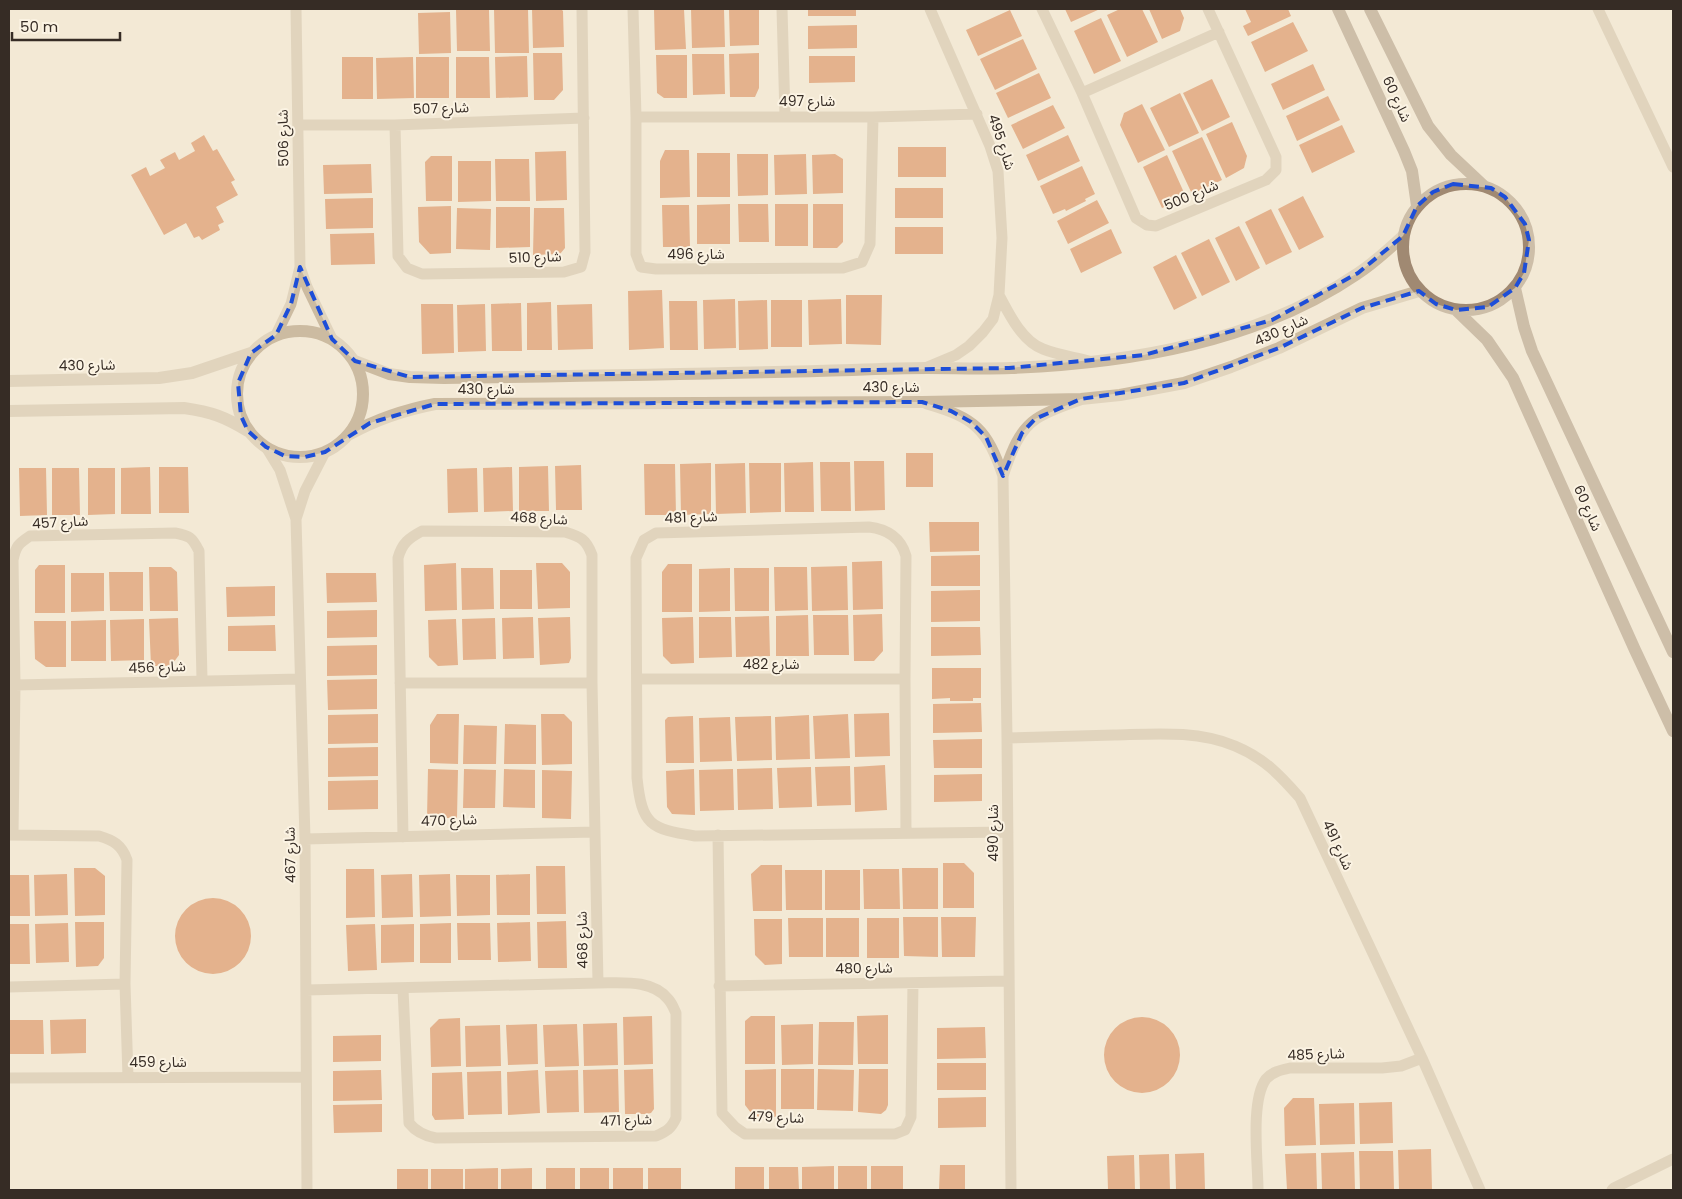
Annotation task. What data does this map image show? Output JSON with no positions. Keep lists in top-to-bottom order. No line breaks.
{"streets":{"main road":["شارع 60"],"street":["شارع 497","شارع 507","شارع 506","شارع 495","شارع 500","شارع 496","شارع 510","شارع 430","شارع 481","شارع 468","شارع 457","شارع 482","شارع 456","شارع 470","شارع 490","شارع 491","شارع 467","شارع 480","شارع 485","شارع 459","شارع 479","شارع 471"]},"crossings":[["شارع 60","شارع 430"],["شارع 497","شارع 495"],["شارع 497","شارع 496"],["شارع 507","شارع 506"],["شارع 507","شارع 510"],["شارع 506","شارع 430"],["شارع 506","شارع 467"],["شارع 495","شارع 430"],["شارع 430","شارع 490"],["شارع 430","شارع 467"],["شارع 481","شارع 482"],["شارع 481","شارع 490"],["شارع 481","شارع 479"],["شارع 468","شارع 470"],["شارع 468","شارع 471"],["شارع 457","شارع 456"],["شارع 456","شارع 467"],["شارع 470","شارع 467"],["شارع 490","شارع 491"],["شارع 490","شارع 480"],["شارع 491","شارع 485"],["شارع 467","شارع 459"],["شارع 467","شارع 471"],["شارع 480","شارع 479"]],"scale_bar":"50 m"}
